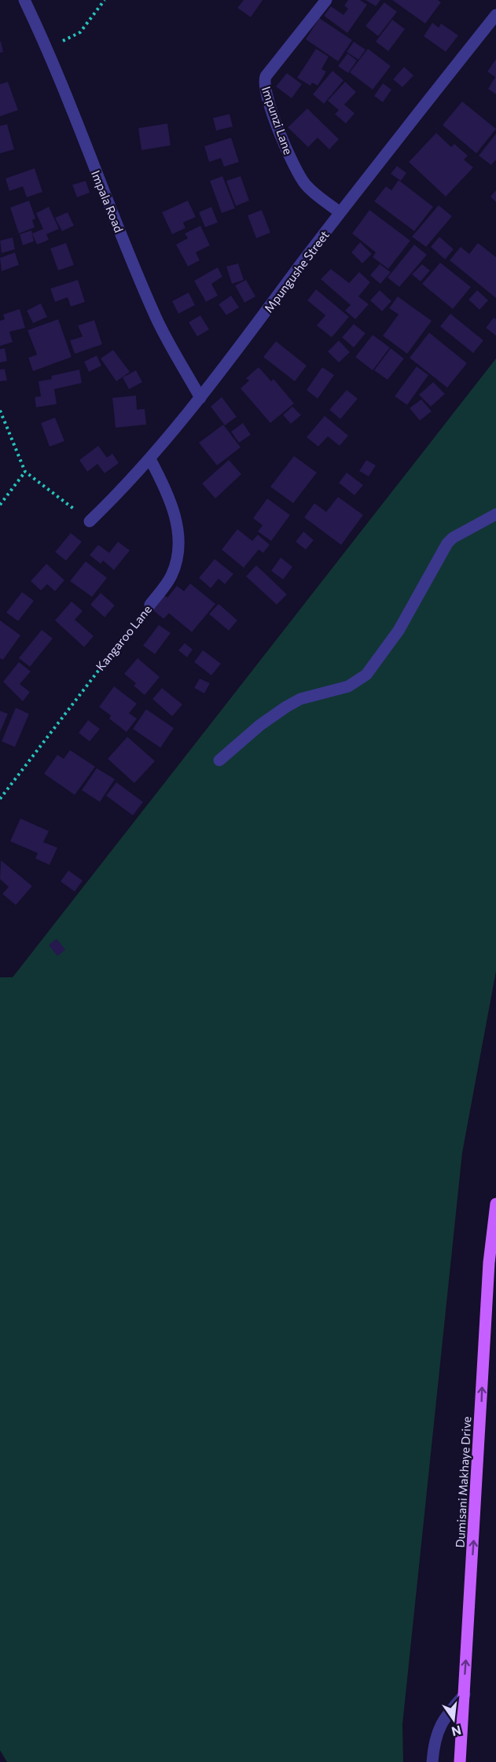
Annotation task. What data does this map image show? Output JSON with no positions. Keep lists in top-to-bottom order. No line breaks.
{"streets":{"main road":["Dumisani Makhaye Drive"],"street":["Impunzi Lane","Impala Road","Mpungushe Street","Kangaroo Lane"]},"crossings":[["Impunzi Lane","Mpungushe Street"],["Impala Road","Mpungushe Street"],["Mpungushe Street","Kangaroo Lane"]],"one_way":["Dumisani Makhaye Drive"],"north":"bottom"}
